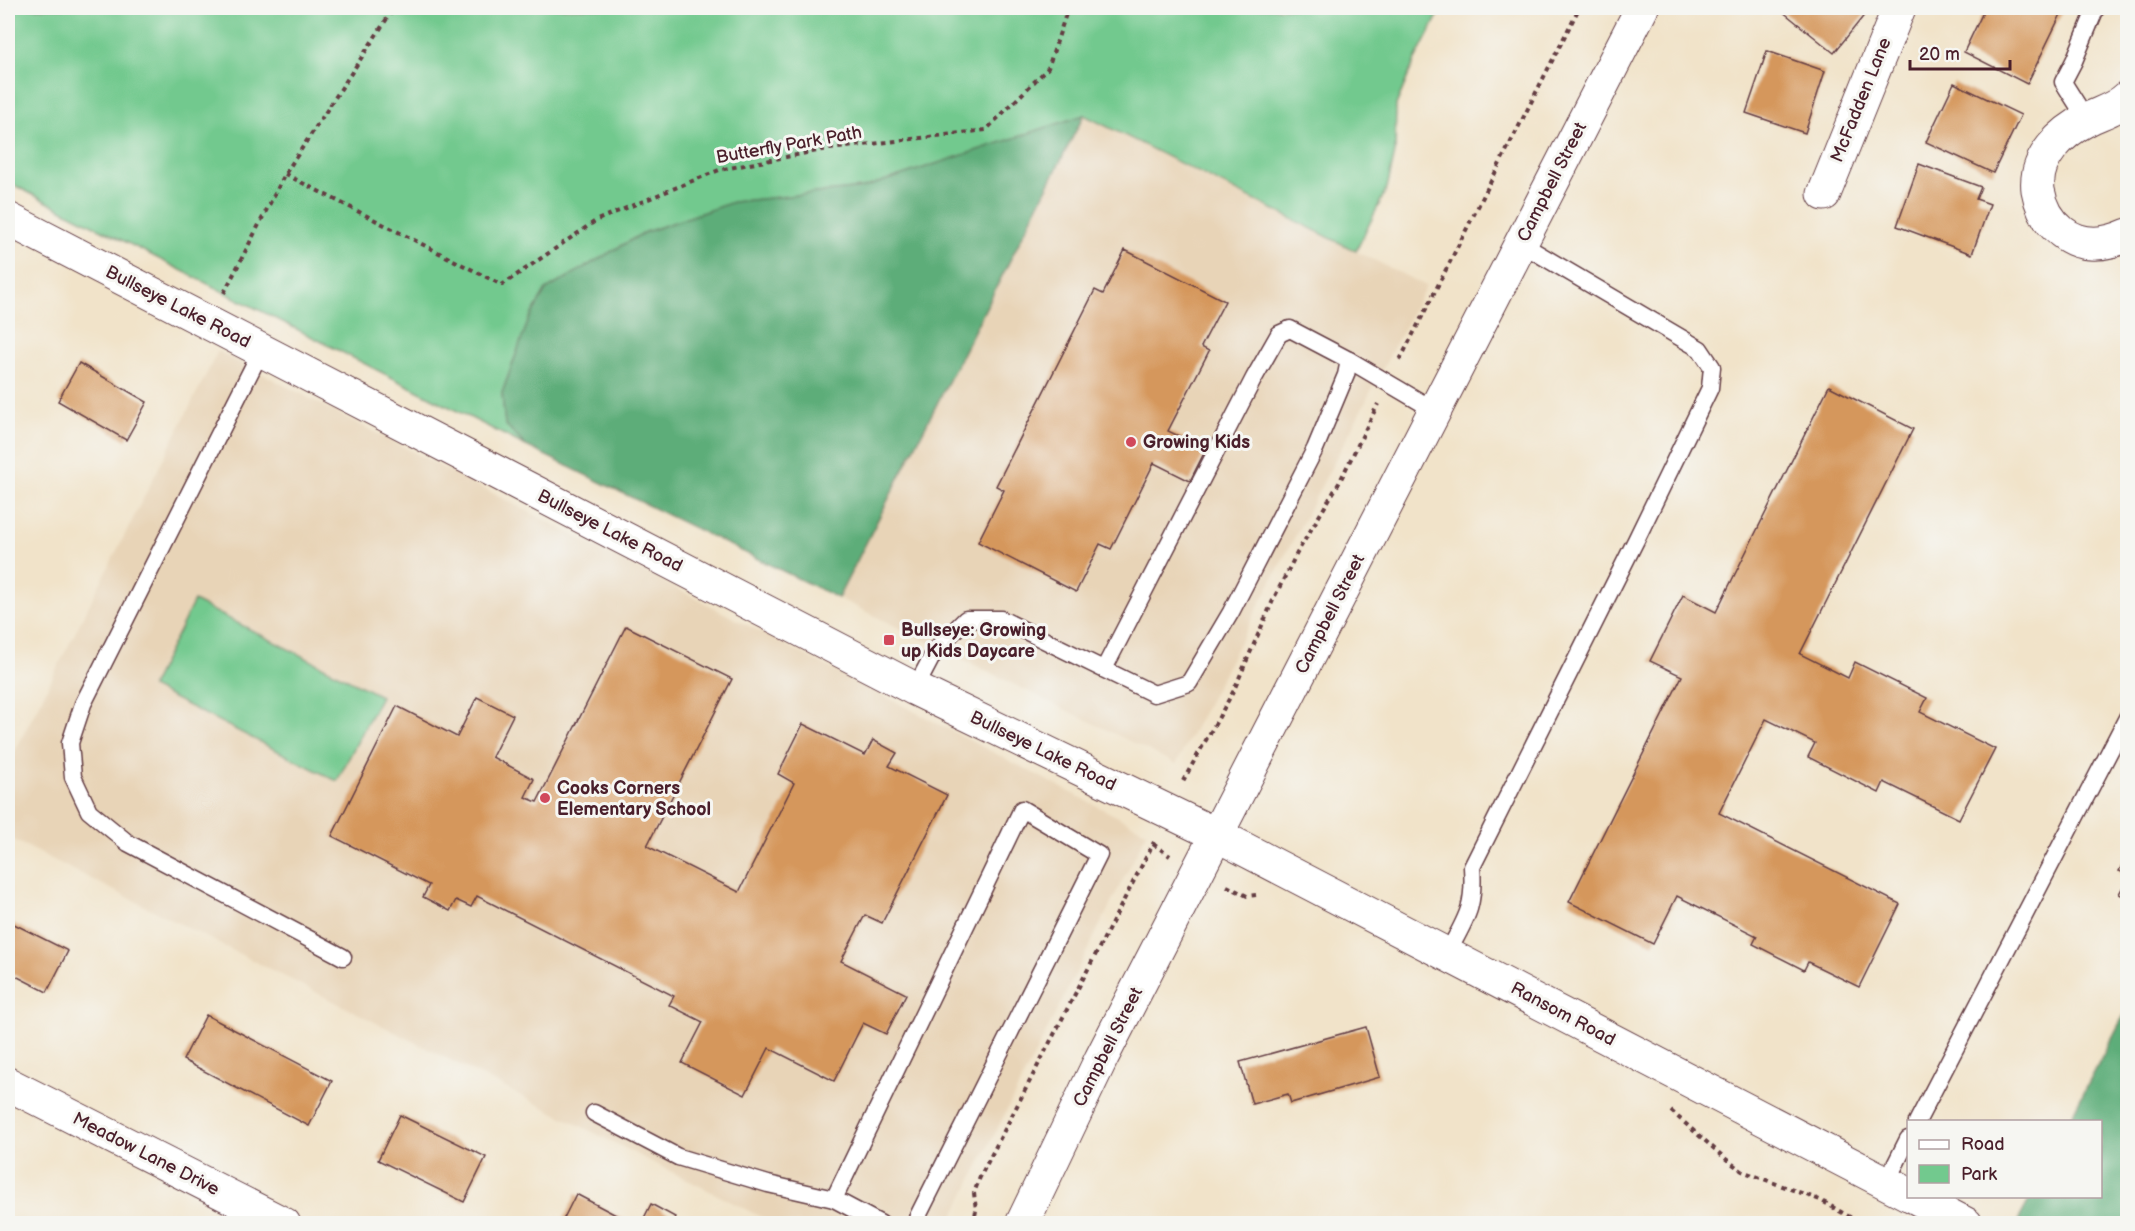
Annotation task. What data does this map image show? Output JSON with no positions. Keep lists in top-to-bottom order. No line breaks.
{"streets":{"main road":["McFadden Lane","Campbell Street","Bullseye Lake Road","Ransom Road","Meadow Lane Drive"],"path":["Butterfly Park Path"]},"crossings":[["Campbell Street","Bullseye Lake Road"],["Campbell Street","Ransom Road"],["Bullseye Lake Road","Ransom Road"]],"places":{"other":["Growing Kids","Cooks Corners Elementary School"],"transit":["Bullseye: Growing up Kids Daycare"]},"legend":["Road","Park"],"scale_bar":"20 m"}
